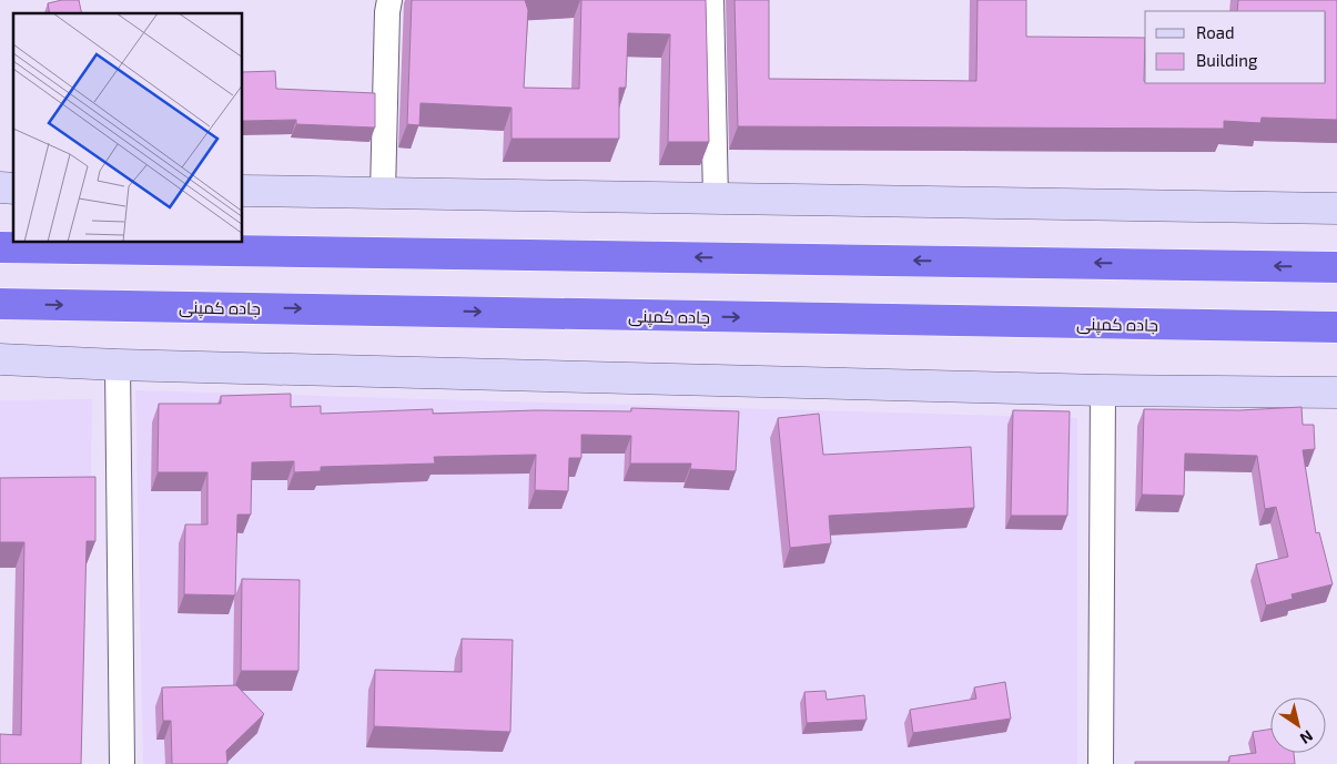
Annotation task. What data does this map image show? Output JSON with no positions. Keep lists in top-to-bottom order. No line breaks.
{"streets":{"highway":["جاده کمپنی"]},"legend":["Road","Building"],"north":"bottom right"}
